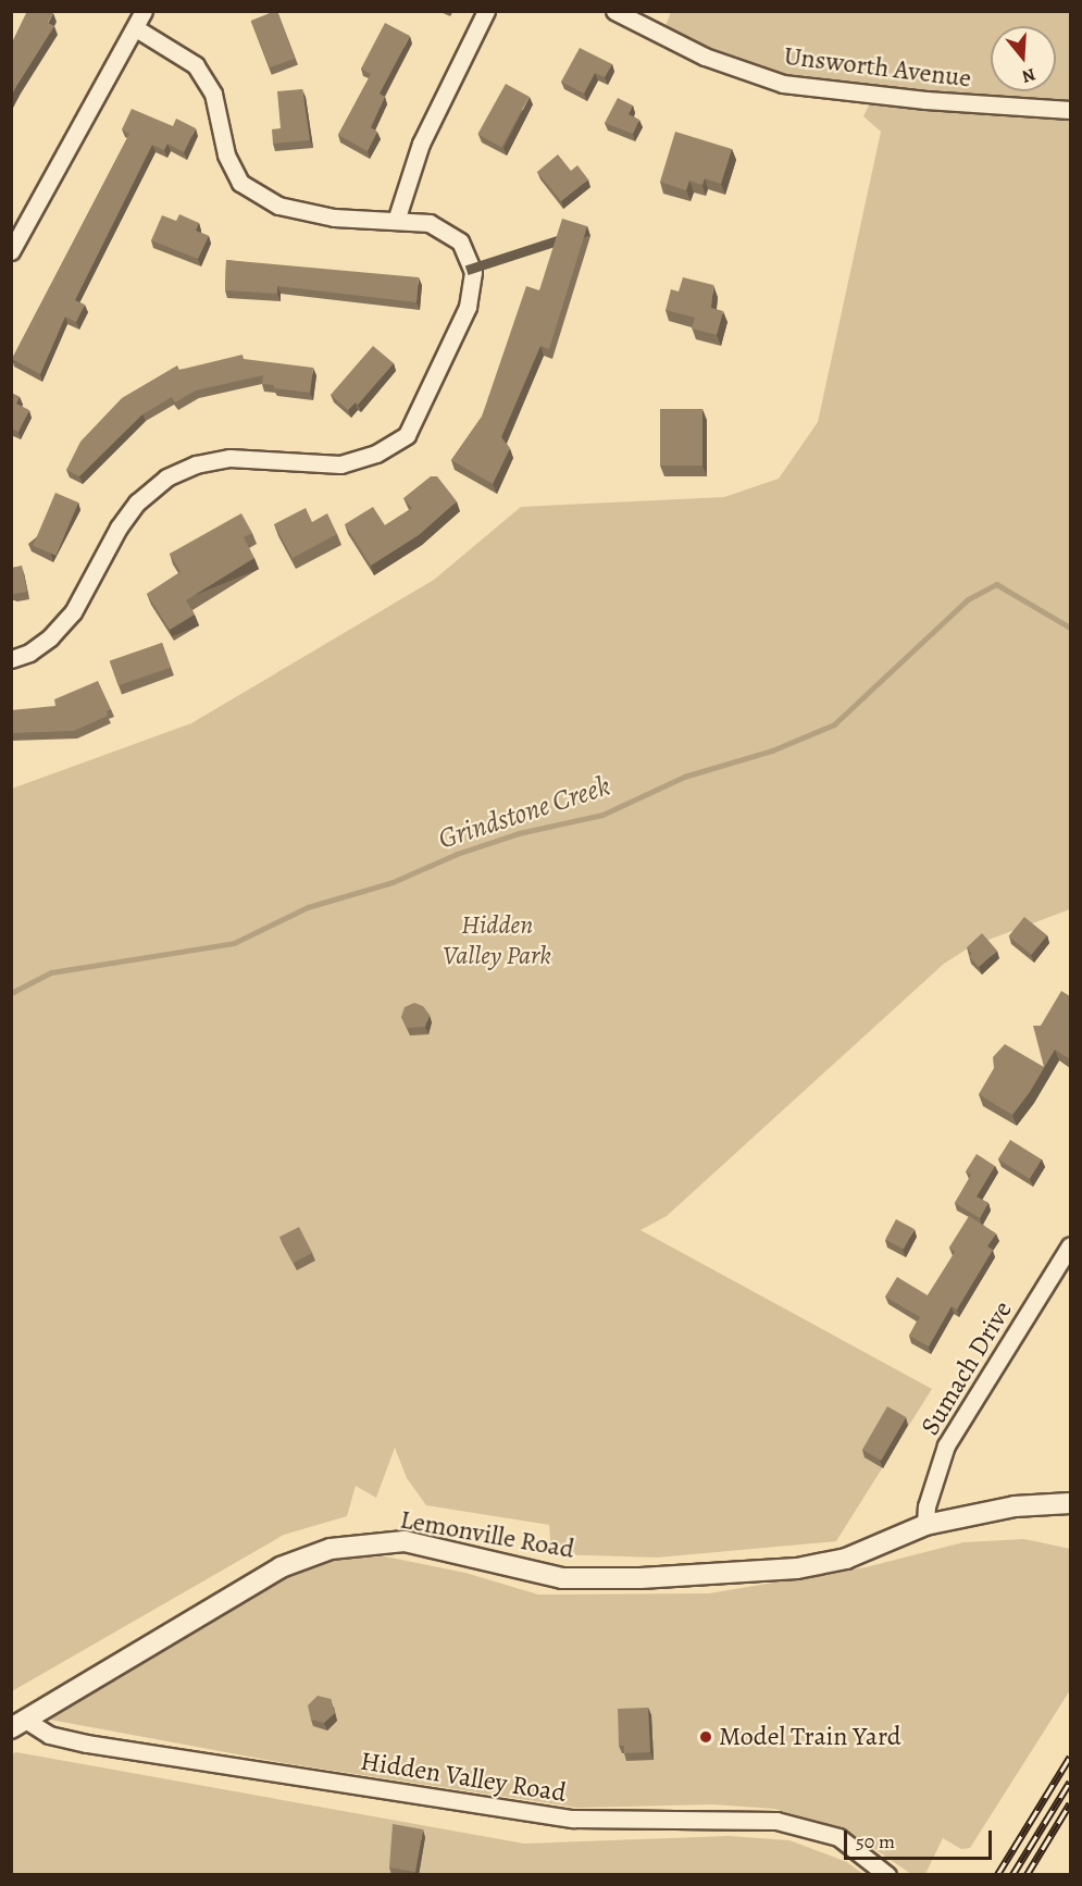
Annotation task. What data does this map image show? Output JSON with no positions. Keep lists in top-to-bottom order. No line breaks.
{"streets":{"street":["Unsworth Avenue","Sumach Drive","Lemonville Road","Hidden Valley Road"]},"crossings":[["Sumach Drive","Lemonville Road"],["Lemonville Road","Hidden Valley Road"]],"water":["Grindstone Creek"],"parks":["Hidden Valley Park"],"places":["Model Train Yard"],"scale_bar":"50 m","north":"bottom"}
